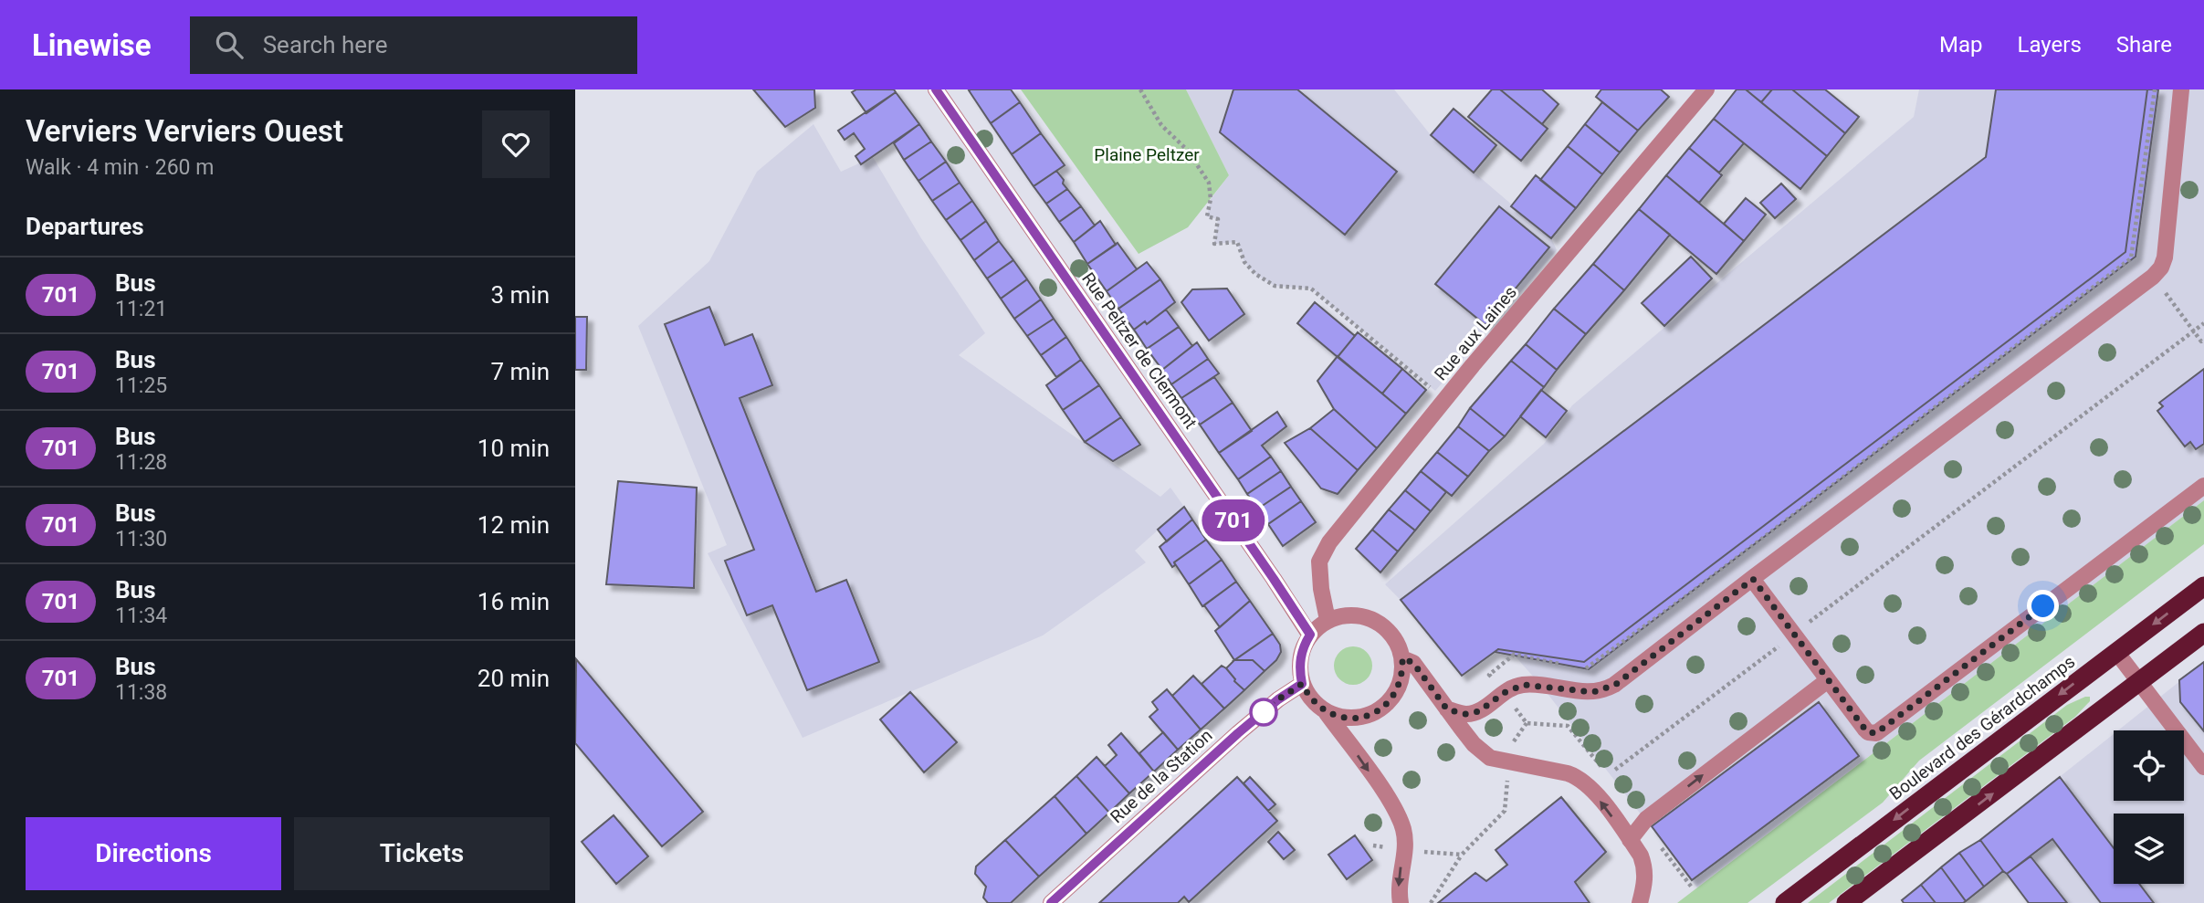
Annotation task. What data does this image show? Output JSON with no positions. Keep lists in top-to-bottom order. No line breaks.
{"streets":{"highway":["Boulevard des Gérardchamps"],"street":["Rue aux Laines","Rue Peltzer de Clermont","Rue de la Station"]},"crossings":[["Rue aux Laines","Rue Peltzer de Clermont"],["Rue aux Laines","Rue de la Station"],["Rue Peltzer de Clermont","Rue de la Station"]],"parks":["Plaine Peltzer"],"lines":["bus line 701"],"page":{"header":"Linewise","search":"Search here","nav":["Map","Layers","Share"],"heading":[["Verviers Verviers Ouest","Walk · 4 min · 260 m"],"Departures"],"on_map":"701","list":[{"mark":"701","name":"Bus","note":"11:21","value":"3 min"},{"mark":"701","name":"Bus","note":"11:25","value":"7 min"},{"mark":"701","name":"Bus","note":"11:28","value":"10 min"},{"mark":"701","name":"Bus","note":"11:30","value":"12 min"},{"mark":"701","name":"Bus","note":"11:34","value":"16 min"},{"mark":"701","name":"Bus","note":"11:38","value":"20 min"}],"buttons":["Directions","Tickets"]}}
